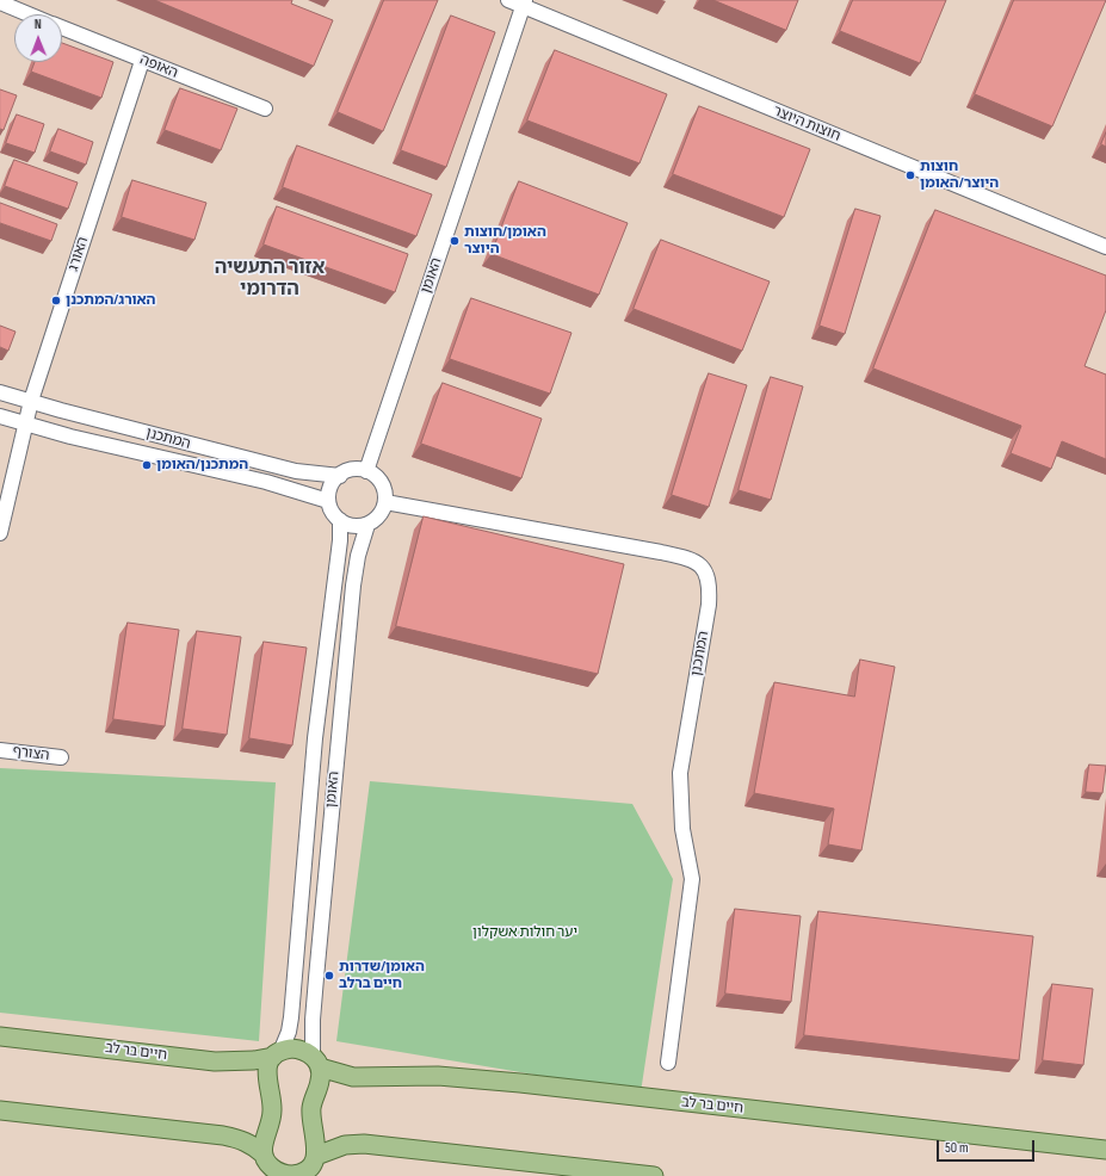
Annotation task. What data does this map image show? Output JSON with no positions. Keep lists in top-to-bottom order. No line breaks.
{"streets":{"main road":["חיים בר לב"],"street":["האופה","חוצות היוצר","האורג","האומן","המתכנן","הצורף"]},"crossings":[["האופה","האורג"],["חוצות היוצר","האומן"],["האורג","המתכנן"],["האומן","המתכנן"],["האומן","חיים בר לב"]],"districts":["אזור התעשיה הדרומי"],"parks":["יער חולות אשקלון"],"places":["חוצות היוצר/האומן","האומן/חוצות היוצר","האורג/המתכנן","המתכנן/האומן","האומן/שדרות חיים ברלב"],"scale_bar":"50 m","north":"top"}
